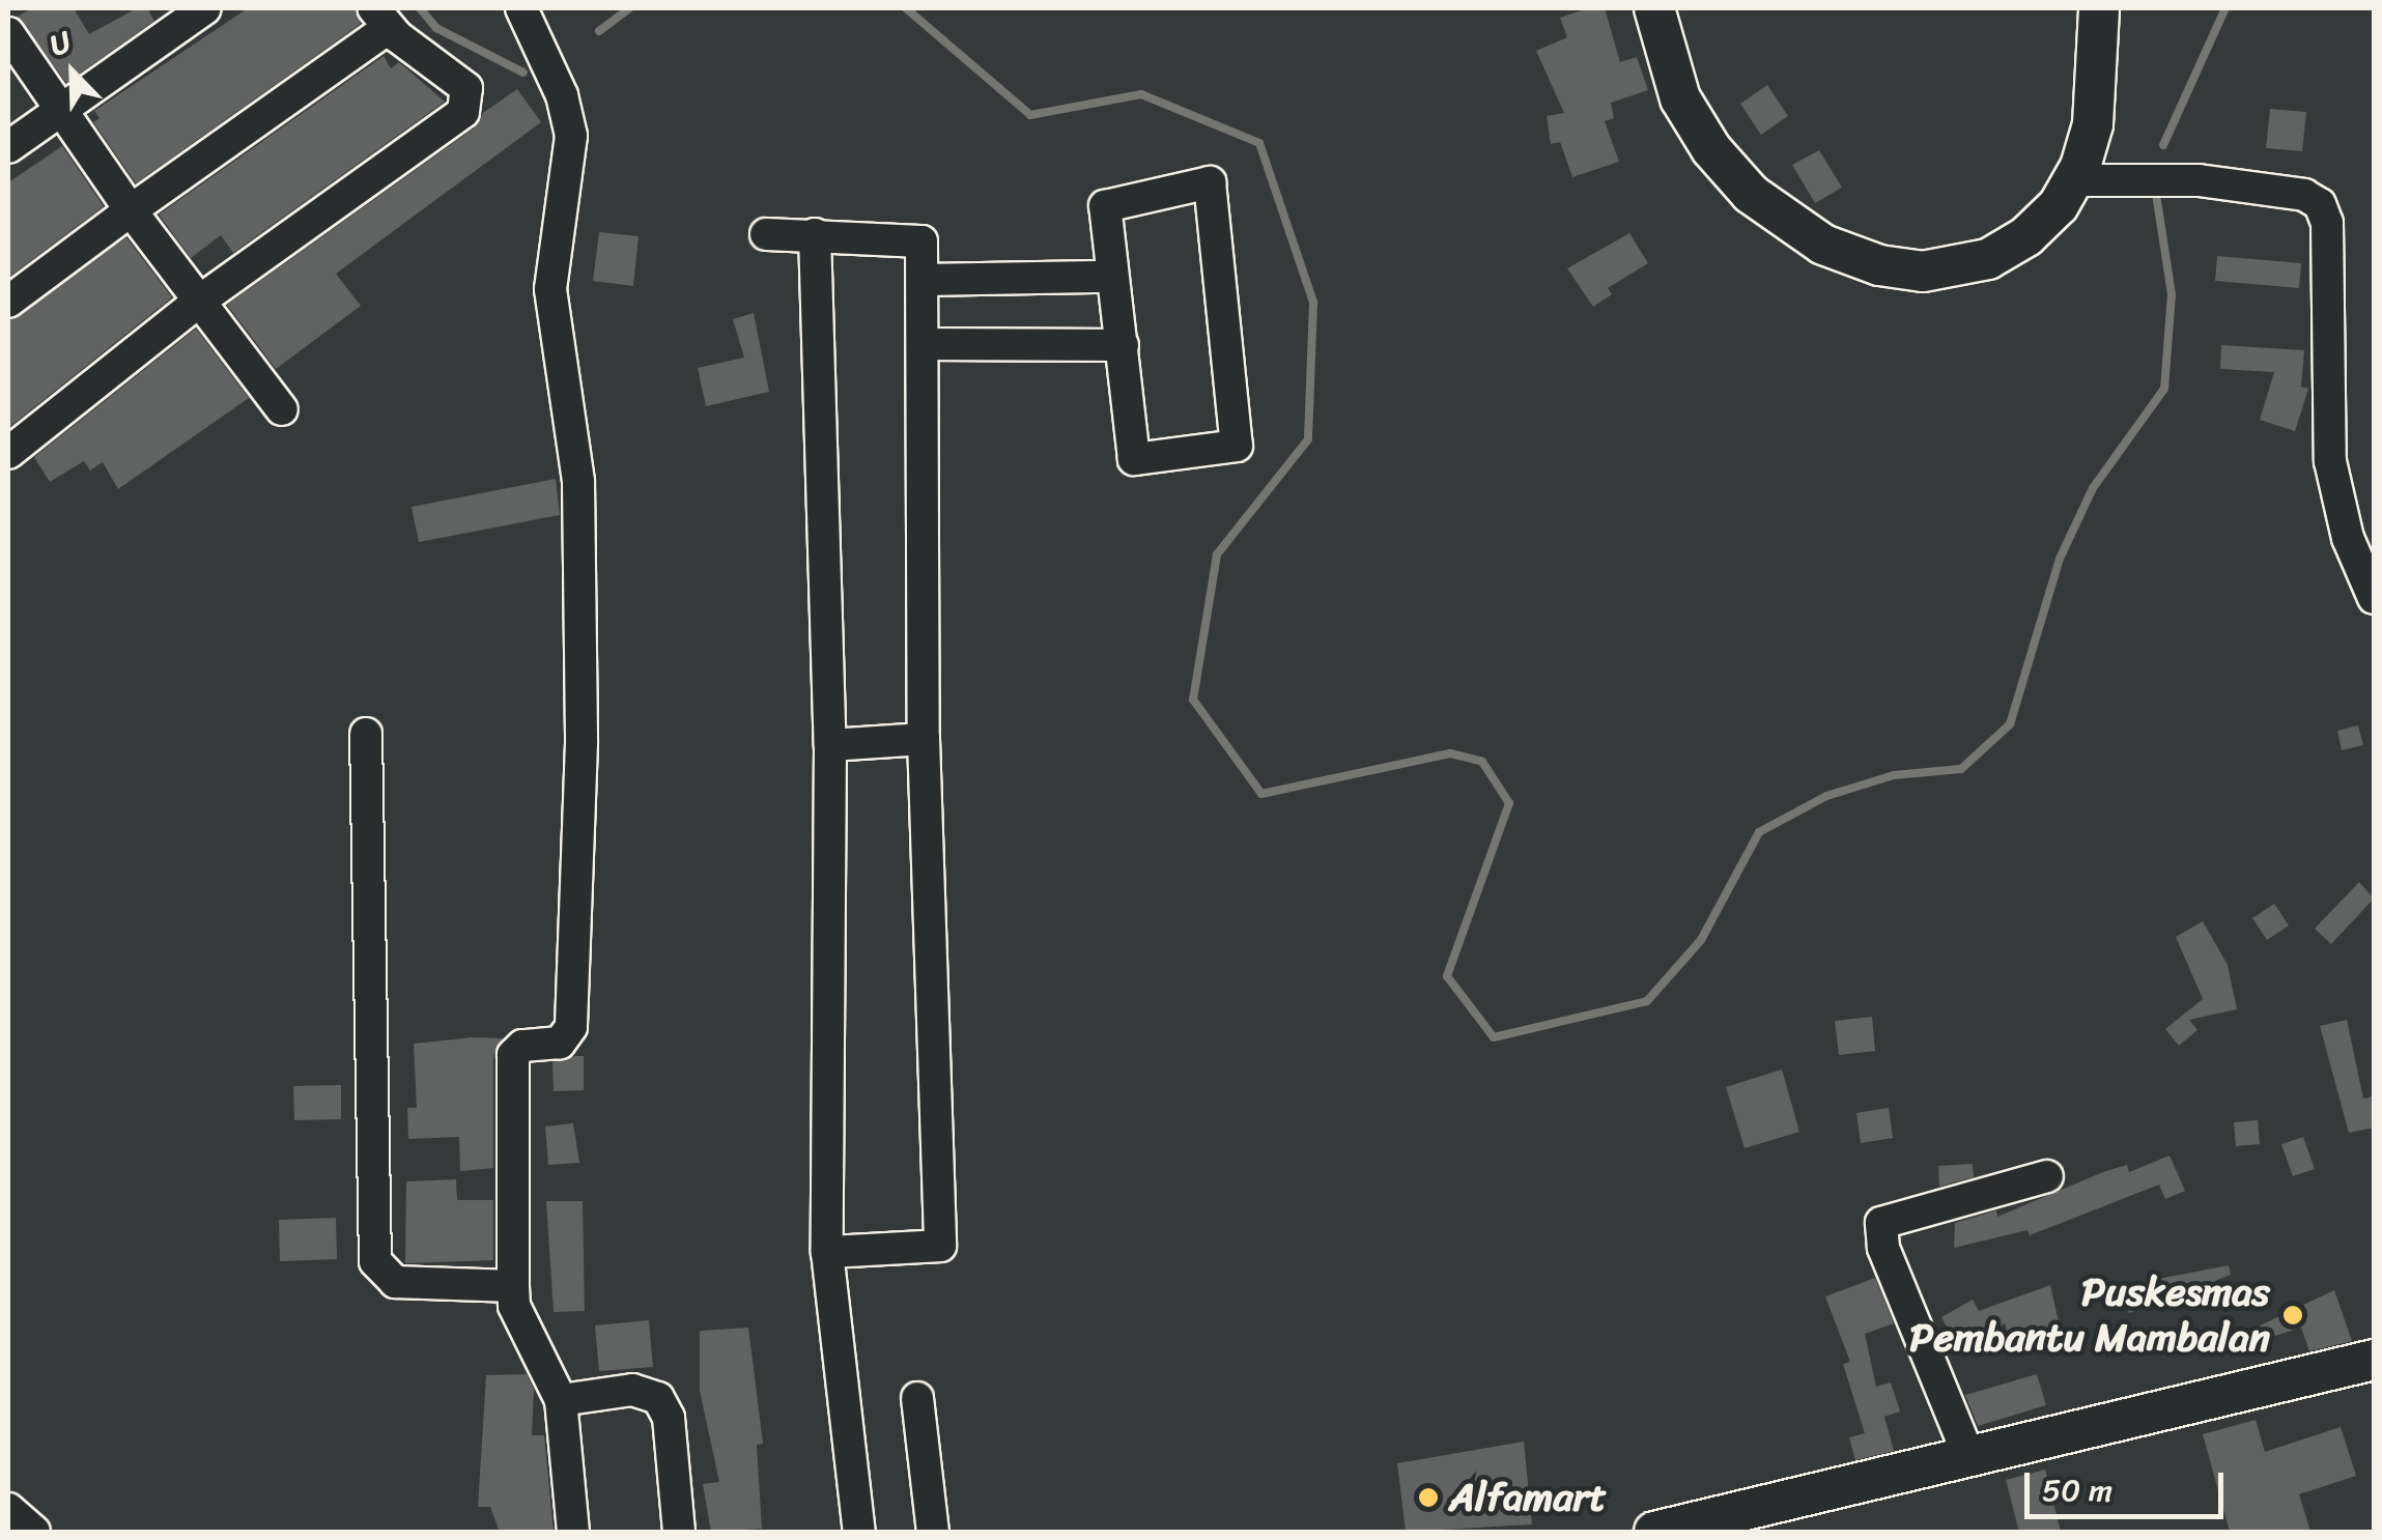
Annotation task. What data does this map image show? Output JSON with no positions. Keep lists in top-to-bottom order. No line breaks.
{"places":["Puskesmas Pembantu Mambalan","Alfamart"],"scale_bar":"50 m","north":"top left"}
